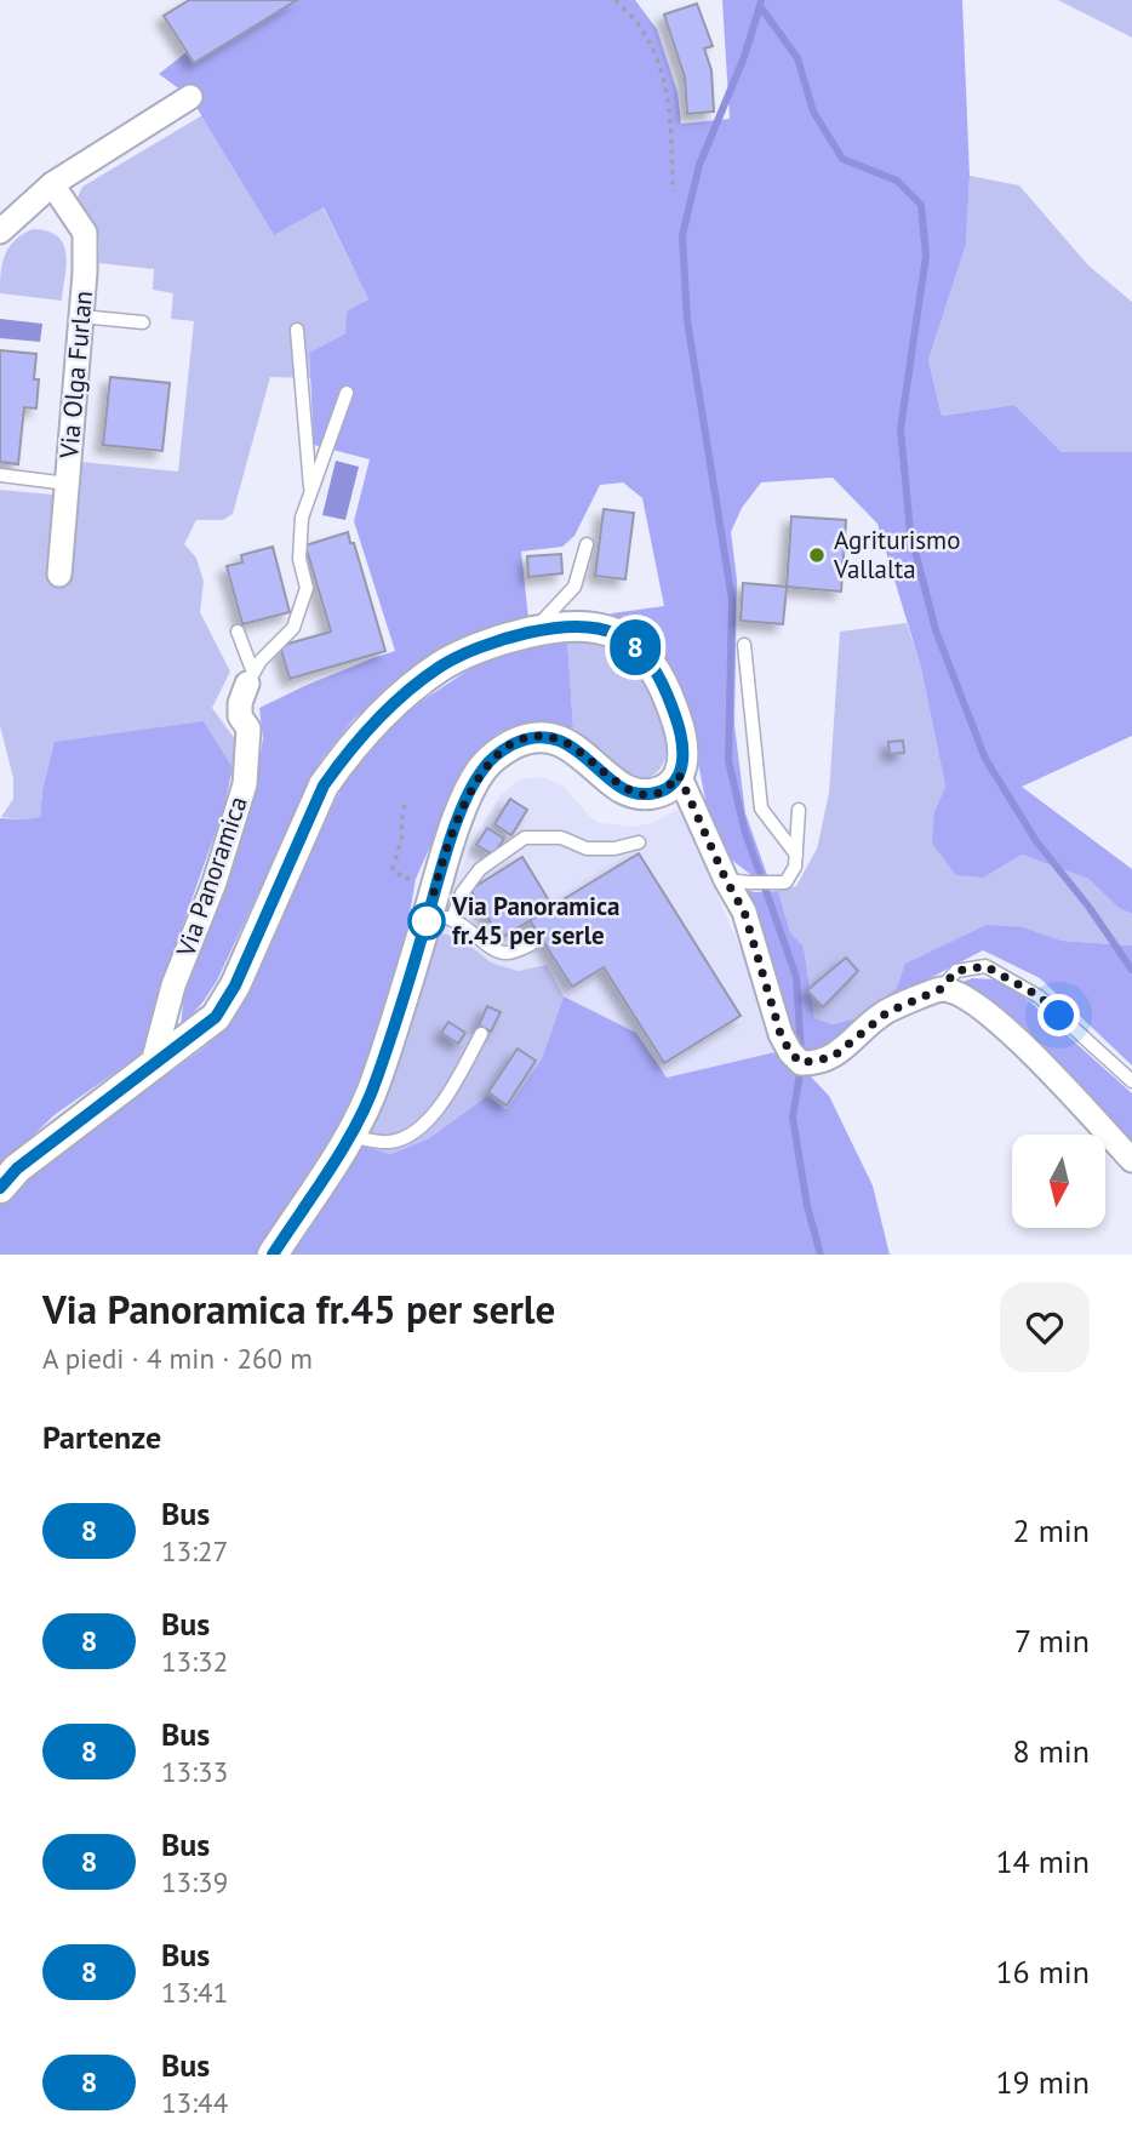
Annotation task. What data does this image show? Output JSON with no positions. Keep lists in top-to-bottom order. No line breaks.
{"streets":{"street":["Via Olga Furlan","Via Panoramica"]},"places":["Agriturismo Vallalta","Via Panoramica fr.45 per serle"],"lines":["bus line 8"],"north":"bottom","page":{"on_map":"8","heading":[["Via Panoramica fr.45 per serle","A piedi · 4 min · 260 m"],"Partenze"],"list":[{"mark":"8","name":"Bus","note":"13:27","value":"2 min"},{"mark":"8","name":"Bus","note":"13:32","value":"7 min"},{"mark":"8","name":"Bus","note":"13:33","value":"8 min"},{"mark":"8","name":"Bus","note":"13:39","value":"14 min"},{"mark":"8","name":"Bus","note":"13:41","value":"16 min"},{"mark":"8","name":"Bus","note":"13:44","value":"19 min"}]}}
